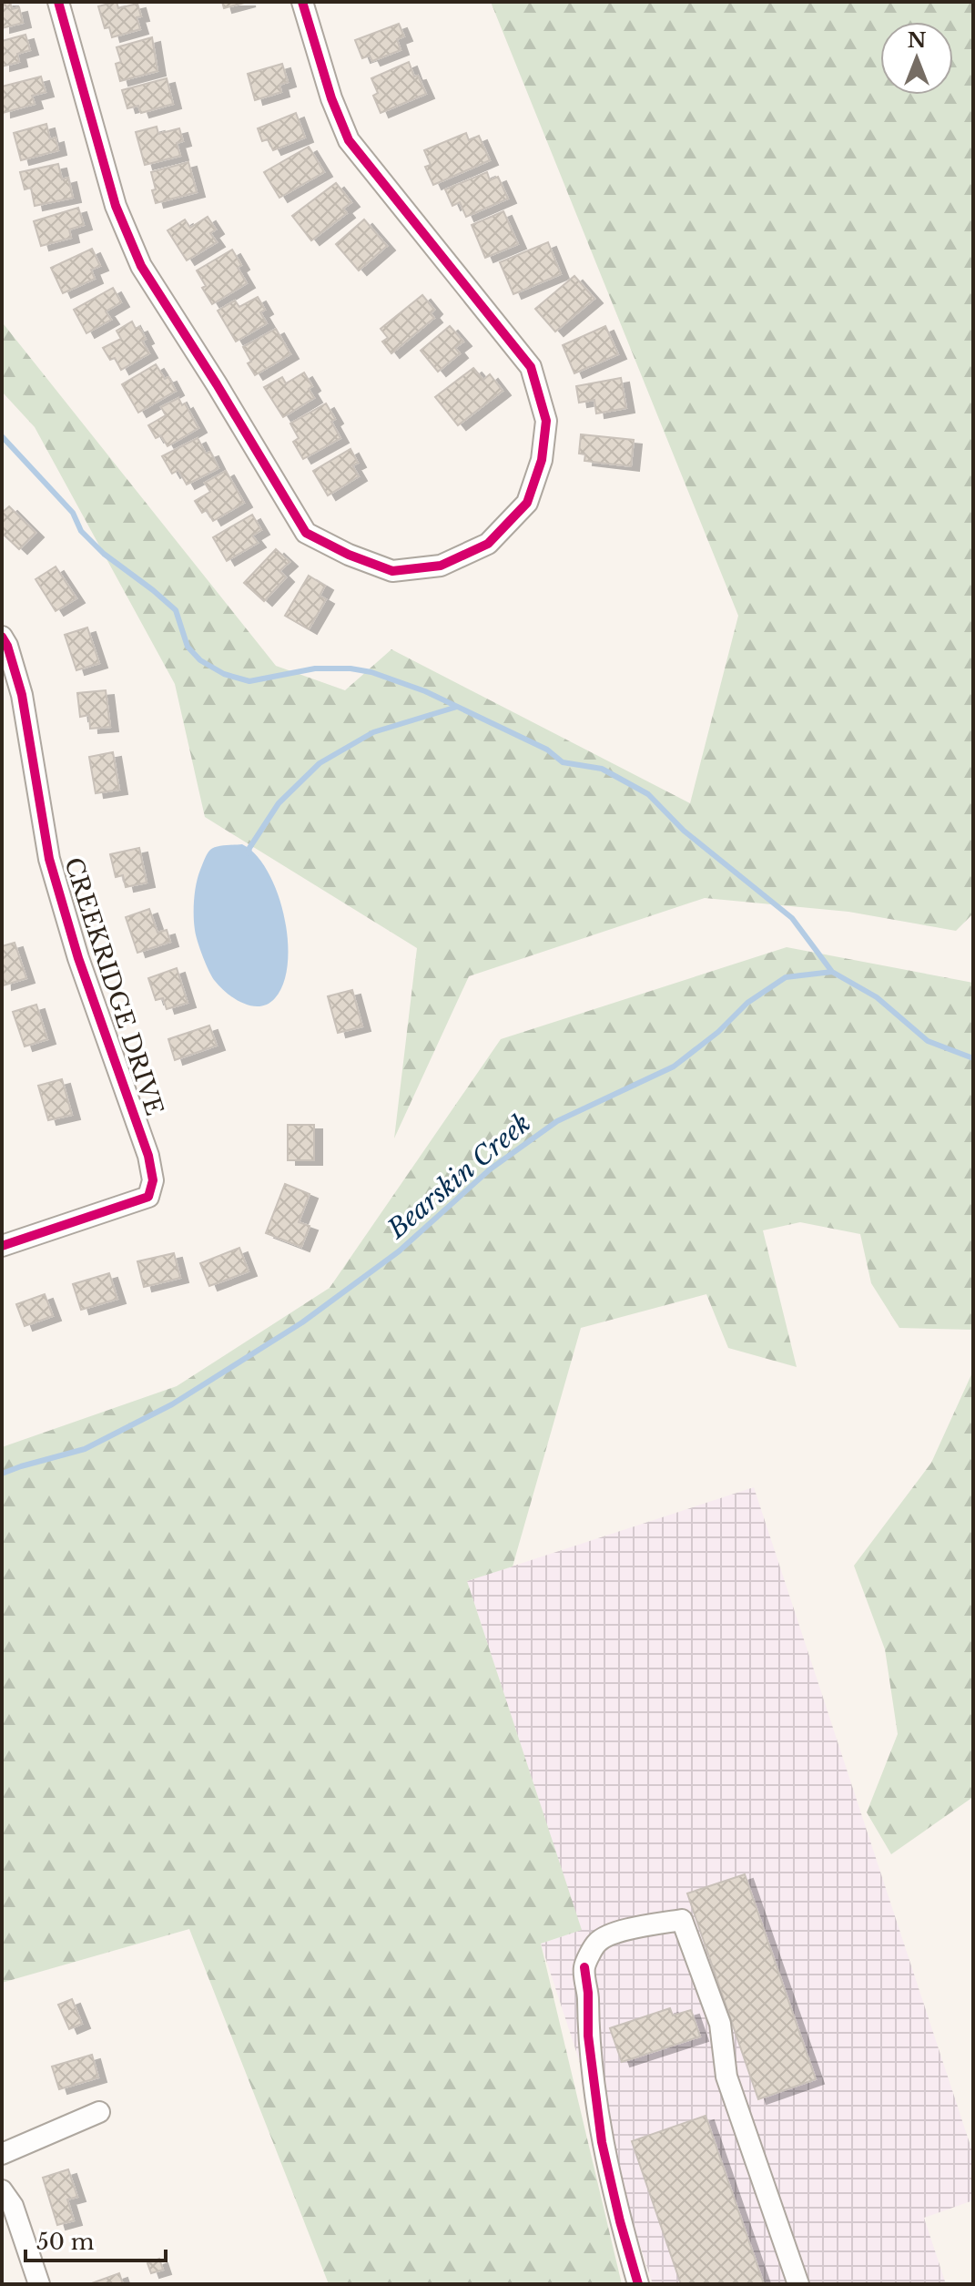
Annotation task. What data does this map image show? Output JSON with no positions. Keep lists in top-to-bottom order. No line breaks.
{"streets":{"street":["CREEKRIDGE DRIVE"]},"water":["Bearskin Creek"],"scale_bar":"50 m","north":"top"}
